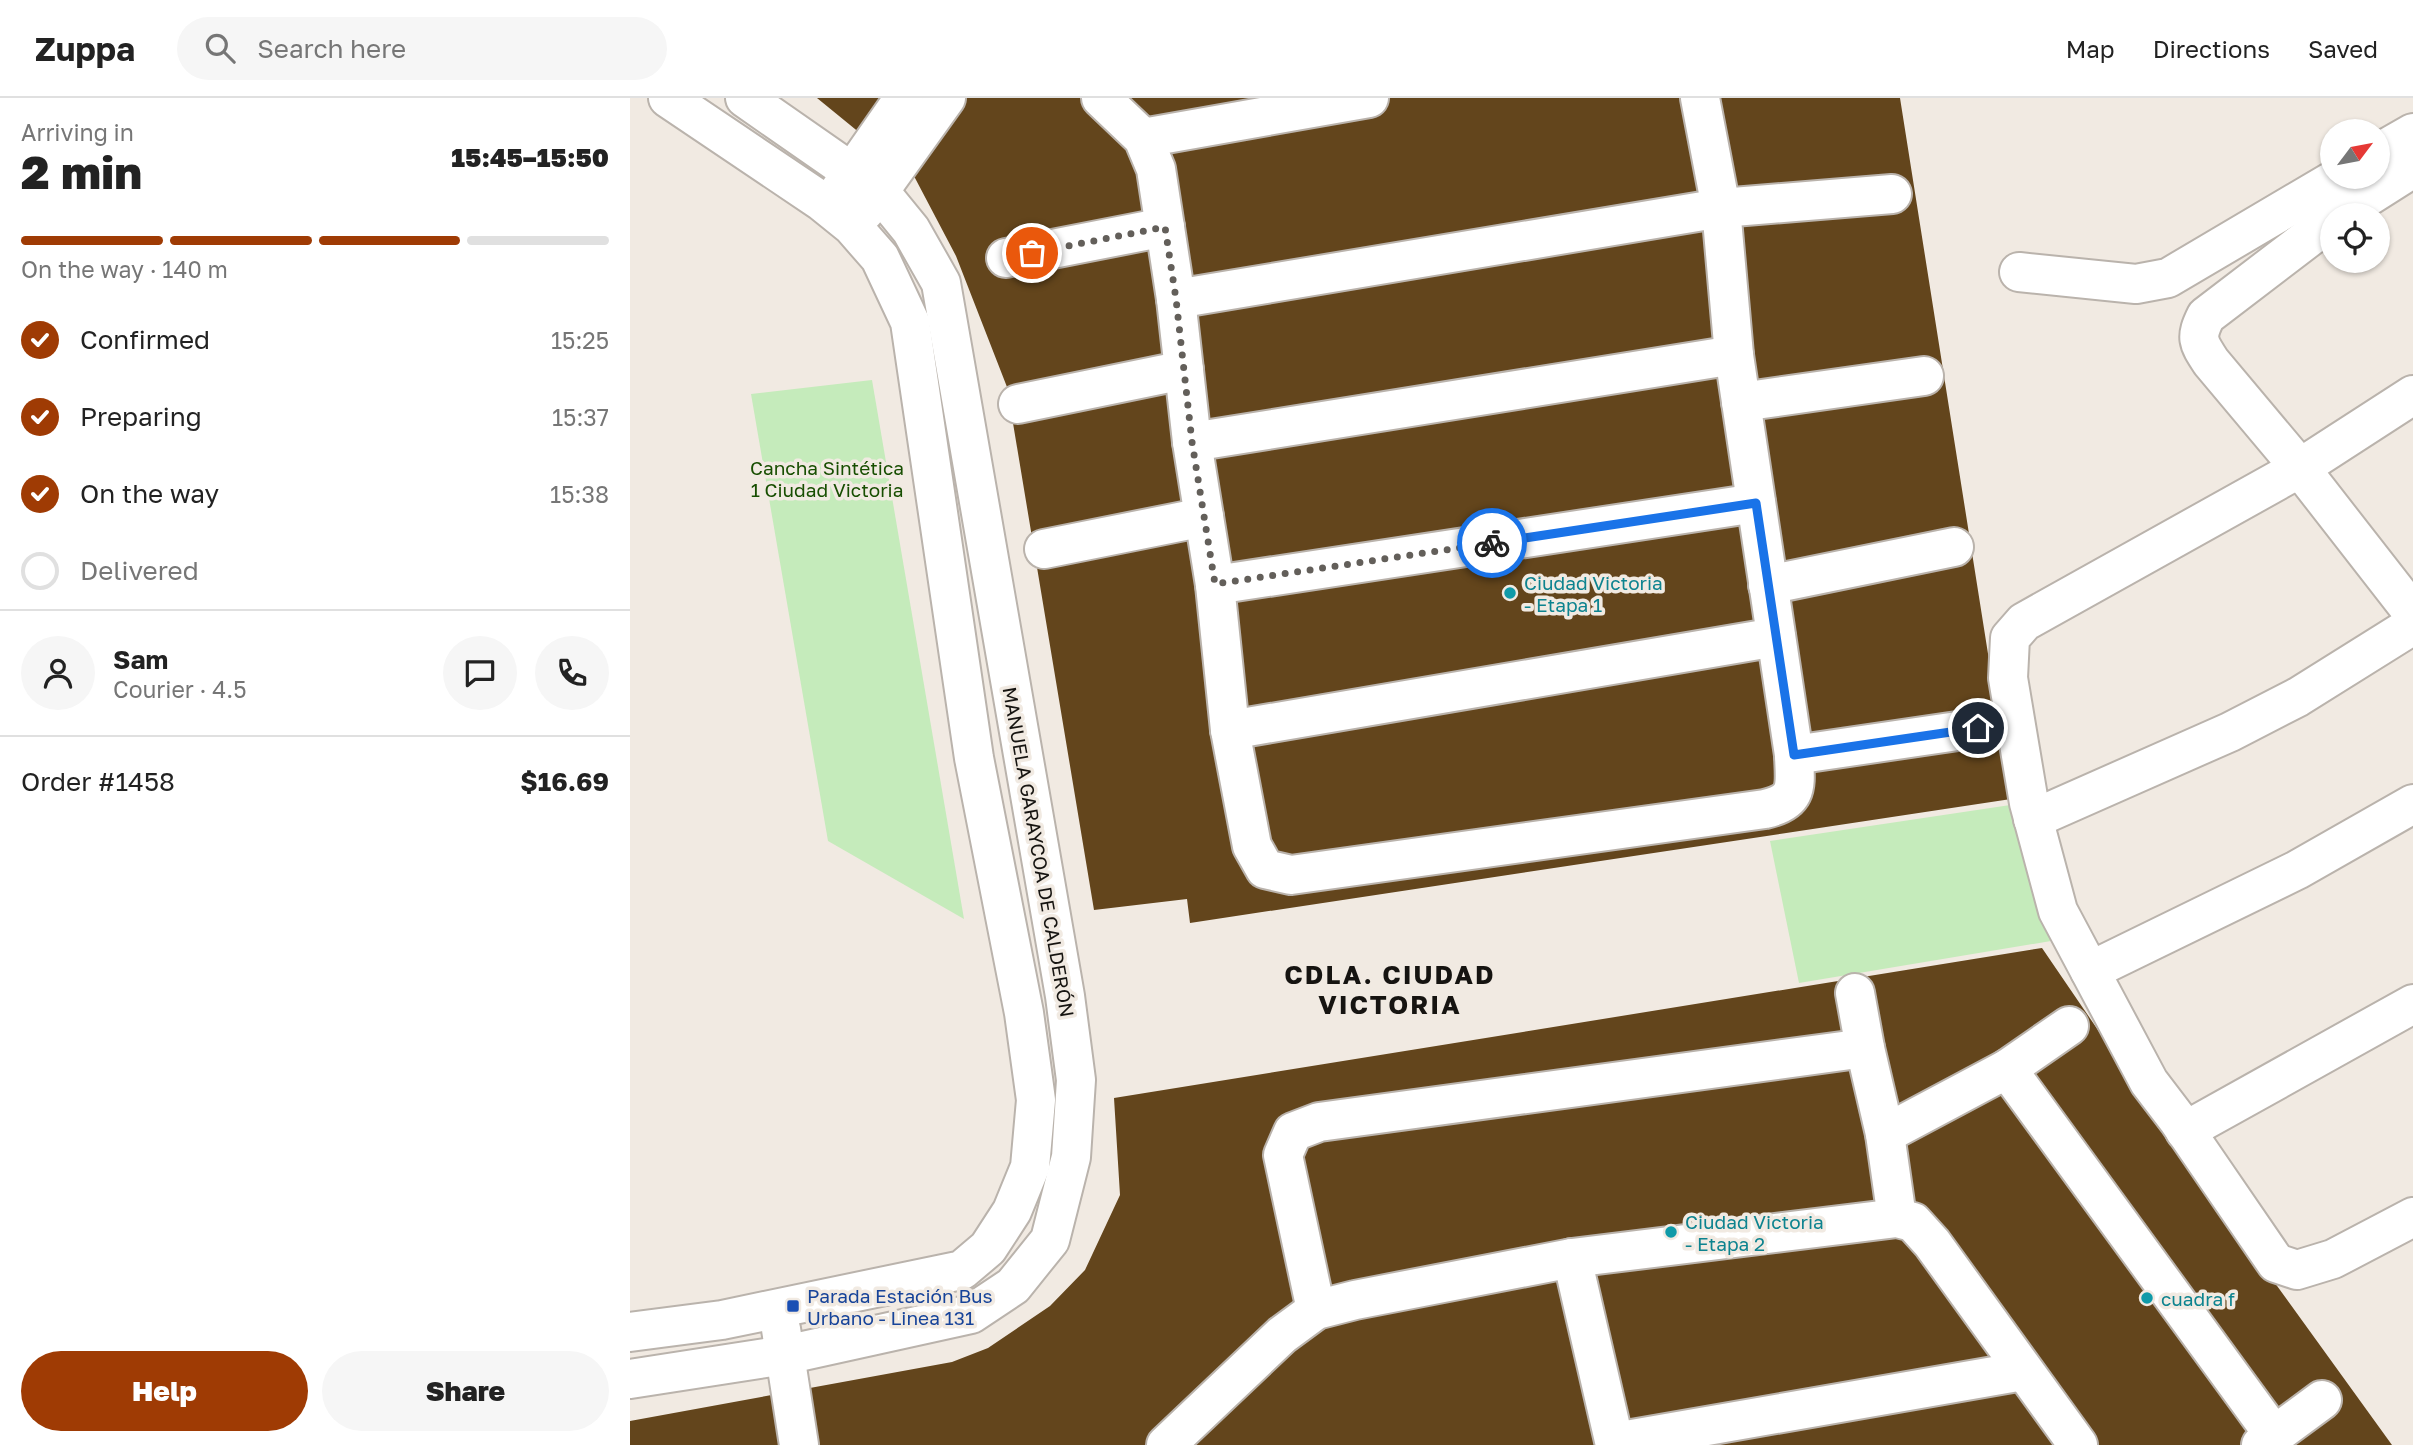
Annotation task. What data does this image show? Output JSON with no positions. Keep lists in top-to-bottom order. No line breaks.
{"streets":{"street":["MANUELA GARAYCOA DE CALDERÓN"]},"districts":["CDLA. CIUDAD VICTORIA"],"parks":["Cancha Sintética 1 Ciudad Victoria"],"places":{"other":["Ciudad Victoria - Etapa 1","Ciudad Victoria - Etapa 2","cuadra f"],"transit":["Parada Estación Bus Urbano - Linea 131"]},"north":"top right","page":{"header":"Zuppa","search":"Search here","nav":["Map","Directions","Saved"],"heading":["2 min","Arriving in","15:45–15:50"],"panel":["Sam","Courier · 4.5","Order #1458","$16.69"],"bar":"On the way · 140 m","list":[["Confirmed","15:25"],["Preparing","15:37"],["On the way","15:38"],"Delivered"],"buttons":["Help","Share"]}}
